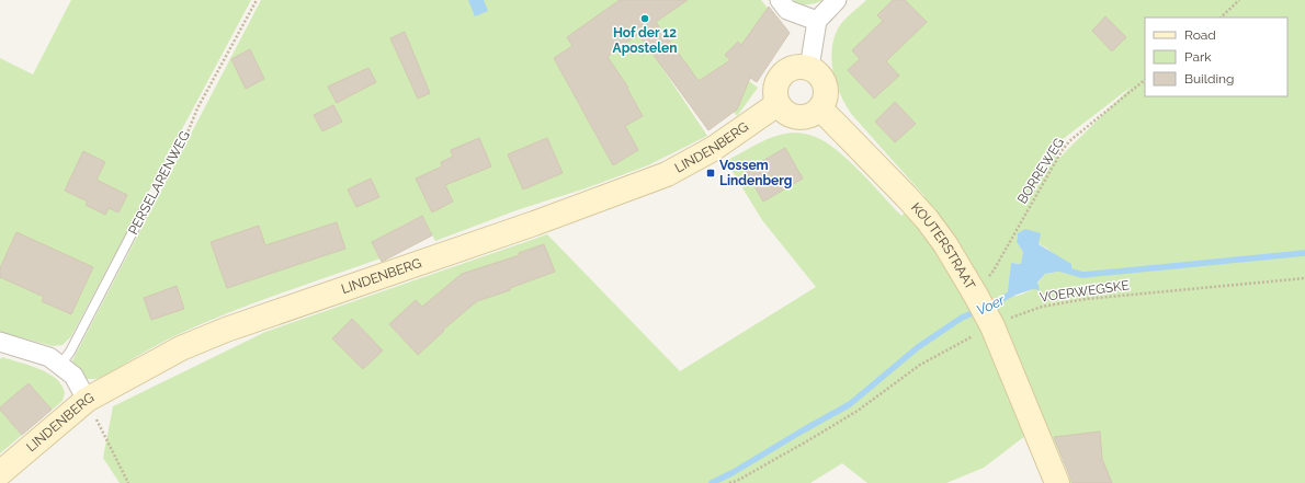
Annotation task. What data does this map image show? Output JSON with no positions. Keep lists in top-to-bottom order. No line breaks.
{"streets":{"street":["LINDENBERG","KOUTERSTRAAT"],"lane":["PERSELARENWEG"],"path":["BORREWEG","VOERWEGSKE"]},"crossings":[["LINDENBERG","KOUTERSTRAAT"],["BORREWEG","KOUTERSTRAAT"],["KOUTERSTRAAT","VOERWEGSKE"]],"water":["Voer"],"places":{"other":["Hof der 12 Apostelen"],"transit":["Vossem Lindenberg"]},"legend":["Road","Park","Building"]}
